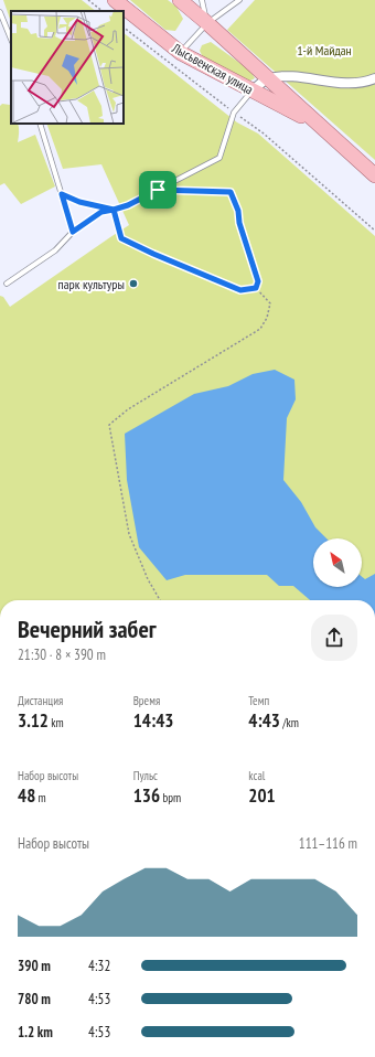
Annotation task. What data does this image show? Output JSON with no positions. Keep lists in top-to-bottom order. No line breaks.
{"streets":{"main road":["Лысьвенская улица"]},"parks":["1-й Майдан"],"places":["парк культуры"],"north":"top left","page":{"heading":["Вечерний забег","21:30 · 8 × 390 m"],"stats":[["Дистанция","3.12 km"],["Время","14:43"],["Темп","4:43 /km"],["Набор высоты","48 m"],["Пульс","136 bpm"],["kcal","201"]],"chart":["Набор высоты","111–116 m"],"list":[{"name":"390 m","note":"4:32"},{"name":"780 m","note":"4:53"},{"name":"1.2 km","note":"4:53"}]}}
